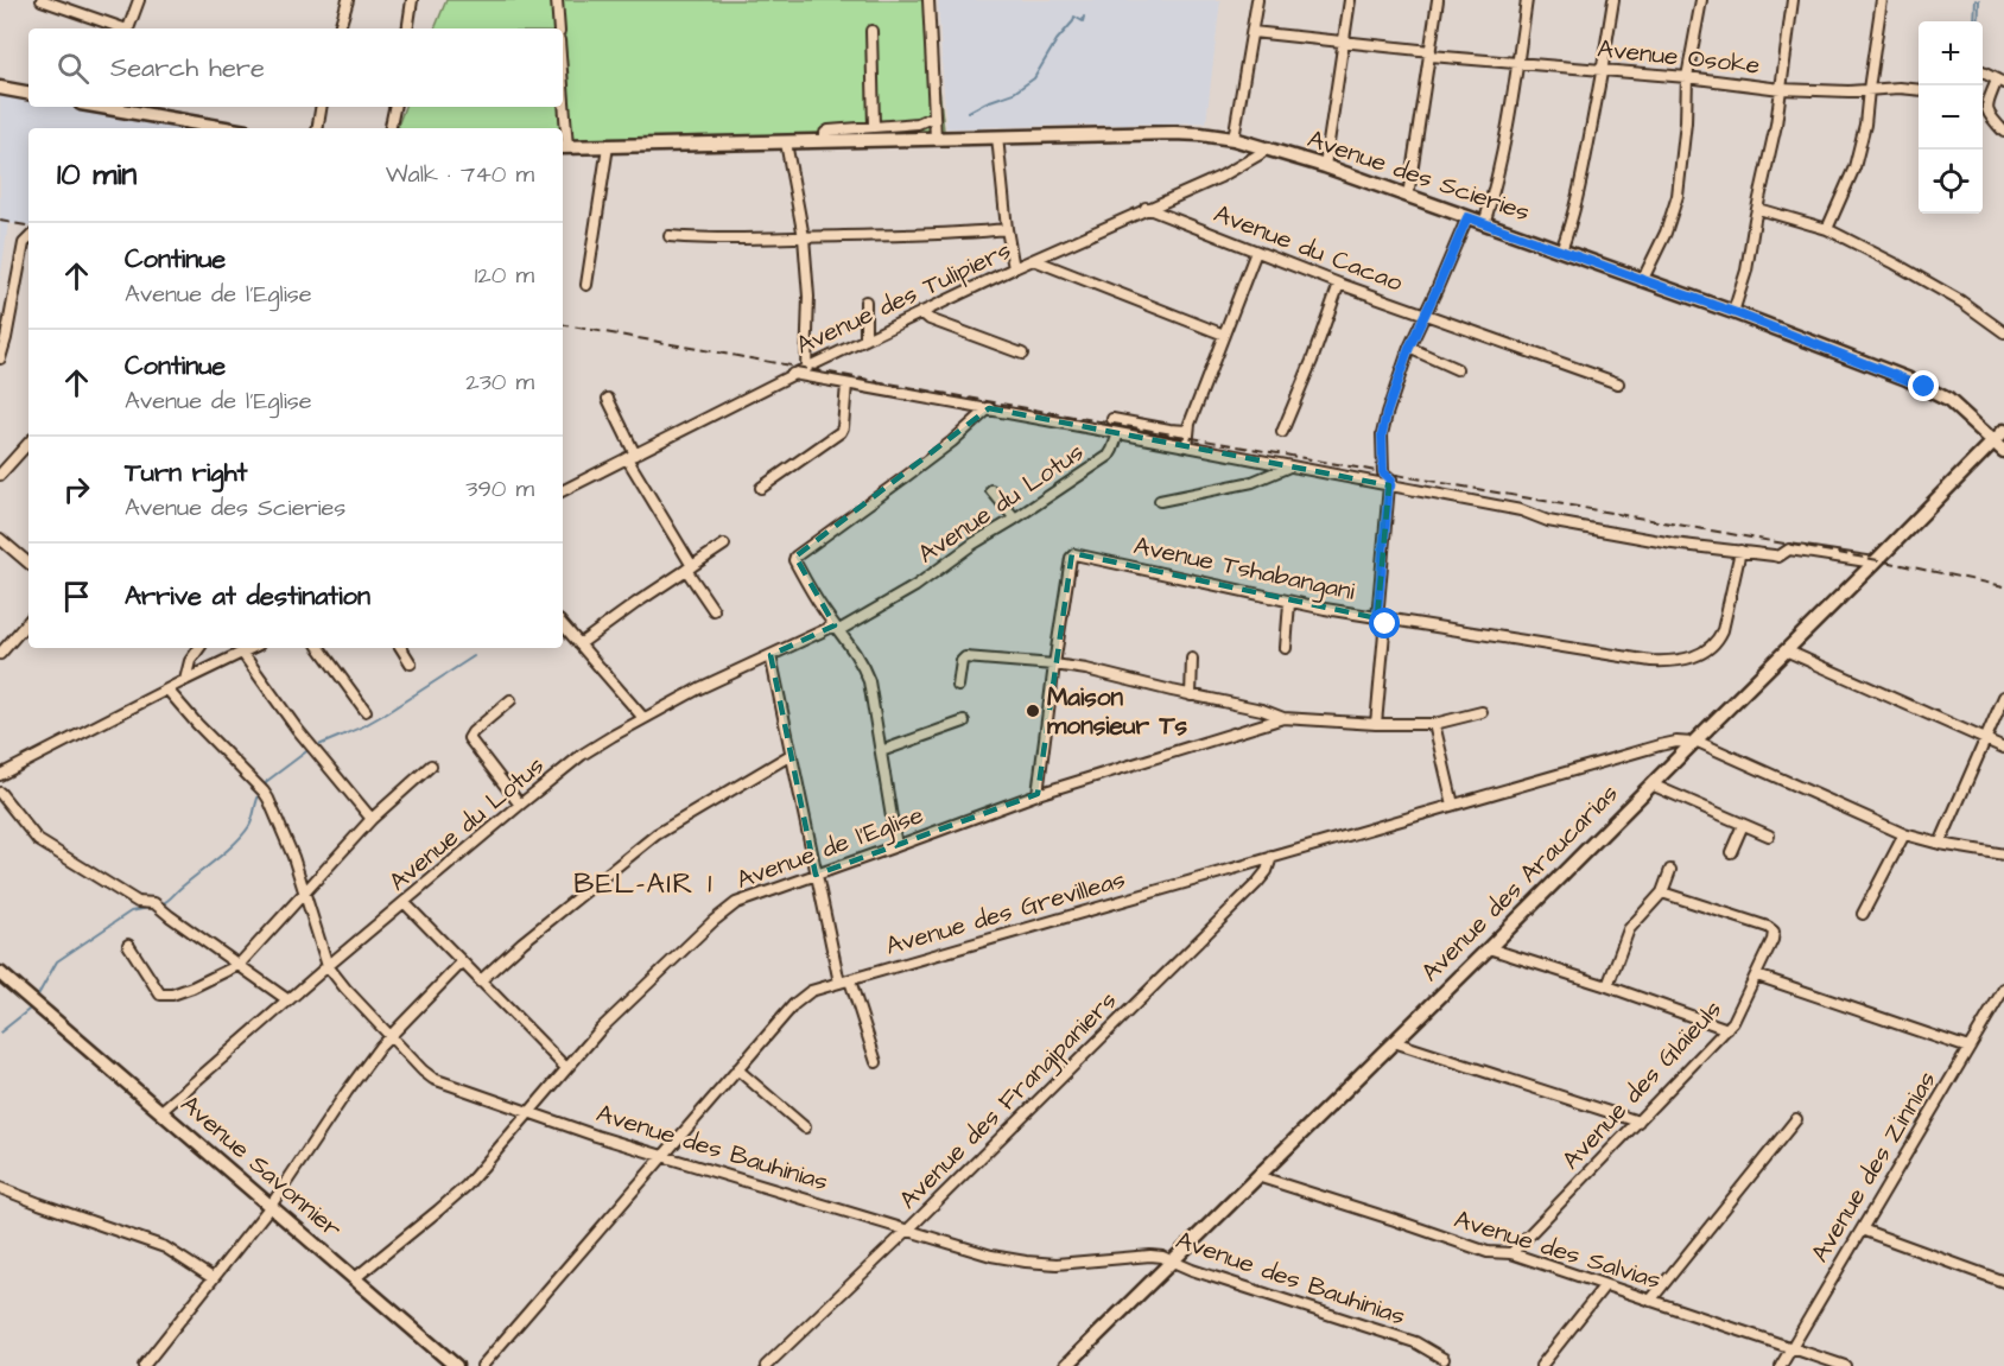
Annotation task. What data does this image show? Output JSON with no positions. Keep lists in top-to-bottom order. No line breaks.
{"streets":{"street":["Avenue Osoke","Avenue des Scieries","Avenue du Cacao","Avenue des Tulipiers","Avenue du Lotus","Avenue Tshabangani","Avenue de l'Eglise","Avenue des Araucarias","Avenue des Grevilleas","Avenue des Glaïeuls","Avenue des Frangipaniers","Avenue des Bauhinias","Avenue Savonnier","Avenue des Zinnias","Avenue des Salvias"]},"crossings":[["Avenue des Scieries","Avenue des Tulipiers"],["Avenue des Scieries","Avenue des Araucarias"],["Avenue du Cacao","Avenue des Tulipiers"],["Avenue du Lotus","Avenue des Bauhinias"],["Avenue du Lotus","Avenue Savonnier"],["Avenue Tshabangani","Avenue de l'Eglise"],["Avenue de l'Eglise","Avenue des Bauhinias"],["Avenue de l'Eglise","Avenue Savonnier"],["Avenue des Araucarias","Avenue des Grevilleas"],["Avenue des Araucarias","Avenue des Bauhinias"],["Avenue des Araucarias","Avenue des Salvias"],["Avenue des Grevilleas","Avenue des Frangipaniers"],["Avenue des Grevilleas","Avenue des Bauhinias"],["Avenue des Glaïeuls","Avenue des Salvias"],["Avenue des Frangipaniers","Avenue des Bauhinias"],["Avenue des Zinnias","Avenue des Salvias"]],"districts":["BEL-AIR 1"],"places":["Maison monsieur Ts"],"page":{"map_buttons":["+","−"],"search":"Search here","heading":["10 min","Walk · 740 m"],"list":[["Continue","Avenue de l'Eglise","120 m"],["Continue","Avenue de l'Eglise","230 m"],["Turn right","Avenue des Scieries","390 m"],"Arrive at destination"]}}
